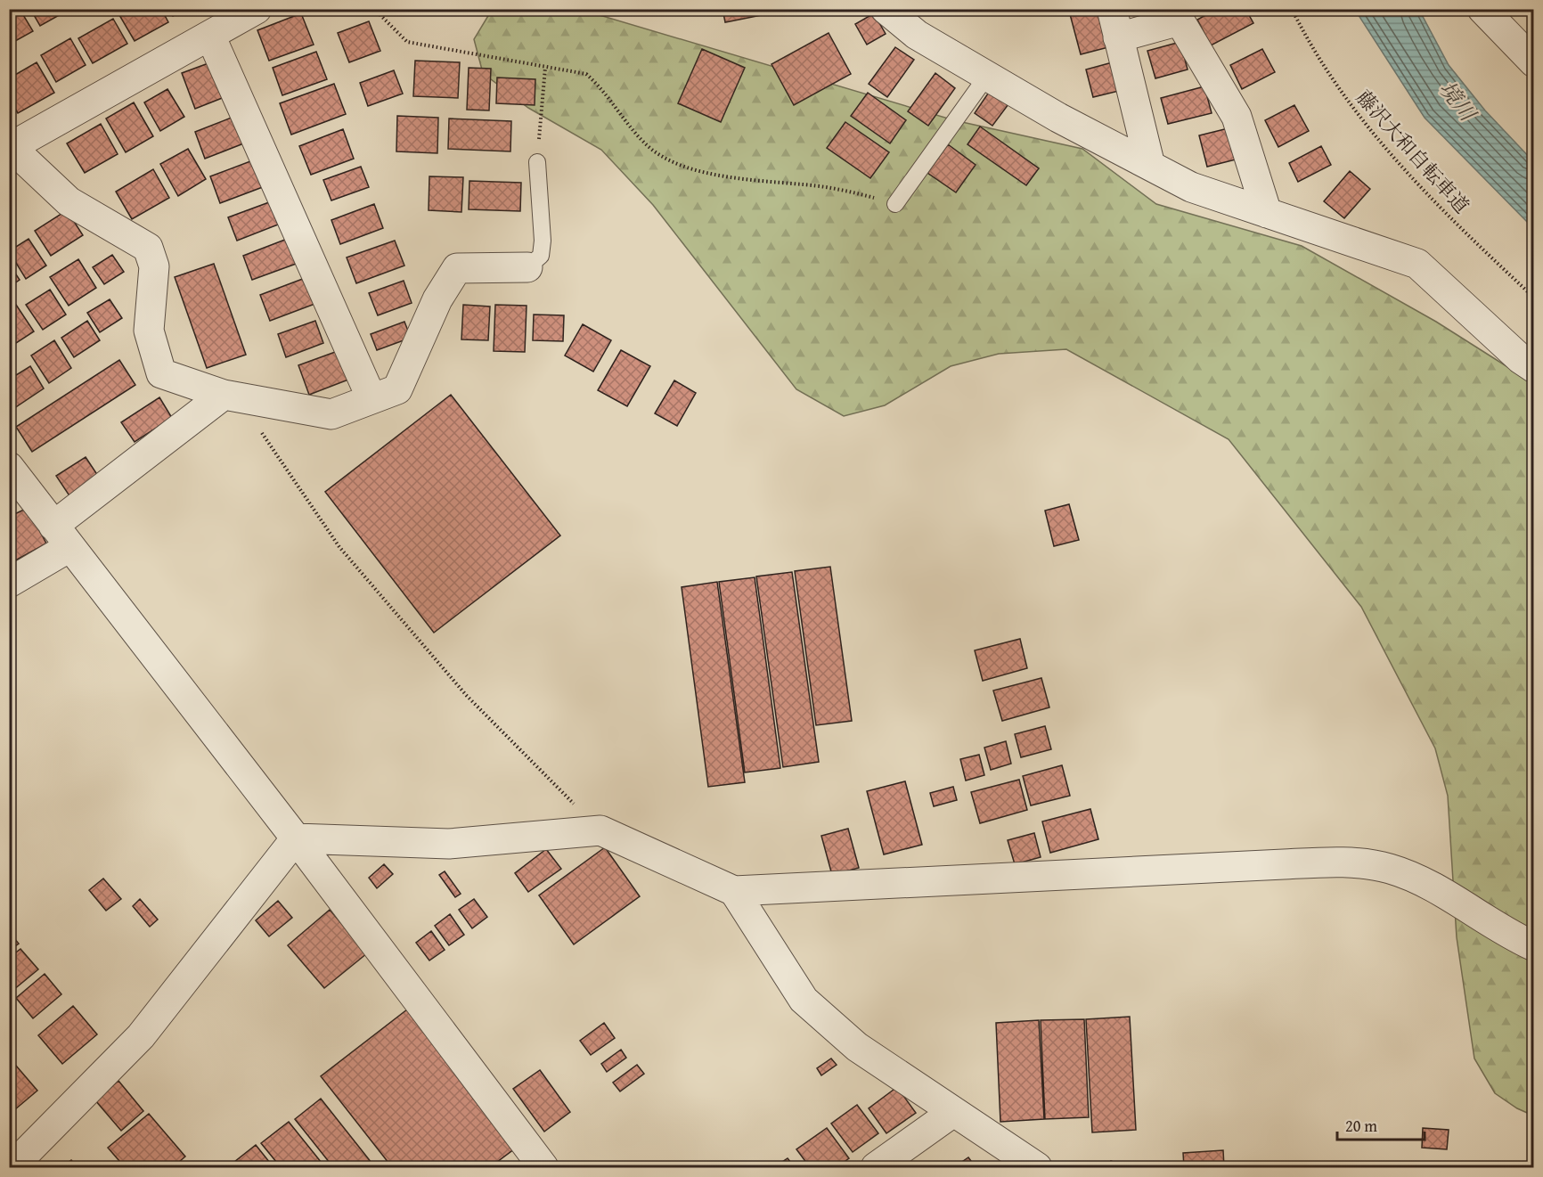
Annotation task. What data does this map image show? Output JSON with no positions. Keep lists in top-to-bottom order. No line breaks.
{"streets":{"path":["藤沢大和自転車道"]},"water":["境川"],"scale_bar":"20 m"}
